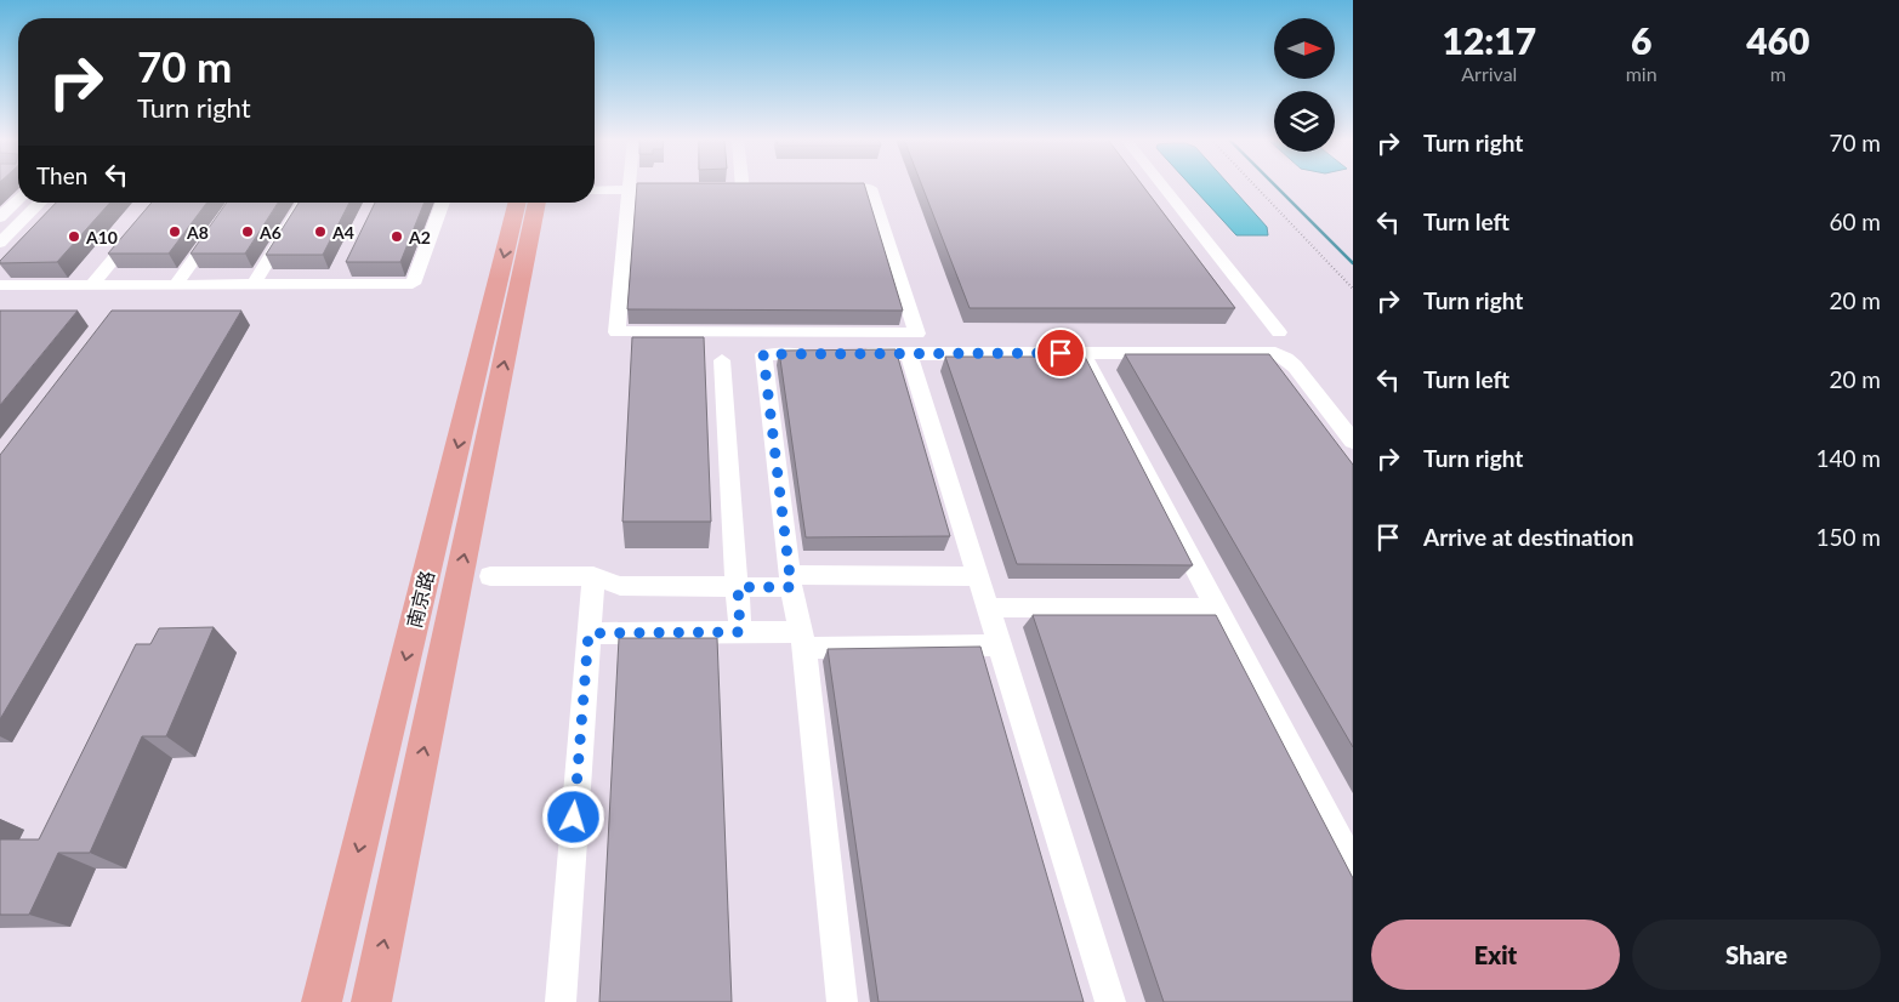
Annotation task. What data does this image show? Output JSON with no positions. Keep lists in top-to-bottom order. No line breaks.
{"streets":{"main road":["南京路"]},"places":["A8","A6","A4","A10","A2"],"north":"right","page":{"eta":["12:17","Arrival","6","min","460","m"],"turn":["70 m","Turn right"],"list":[{"name":"Turn right","value":"70 m"},{"name":"Turn left","value":"60 m"},{"name":"Turn right","value":"20 m"},{"name":"Turn left","value":"20 m"},{"name":"Turn right","value":"140 m"},{"name":"Arrive at destination","value":"150 m"}],"then":"Then","buttons":["Exit","Share"]}}
